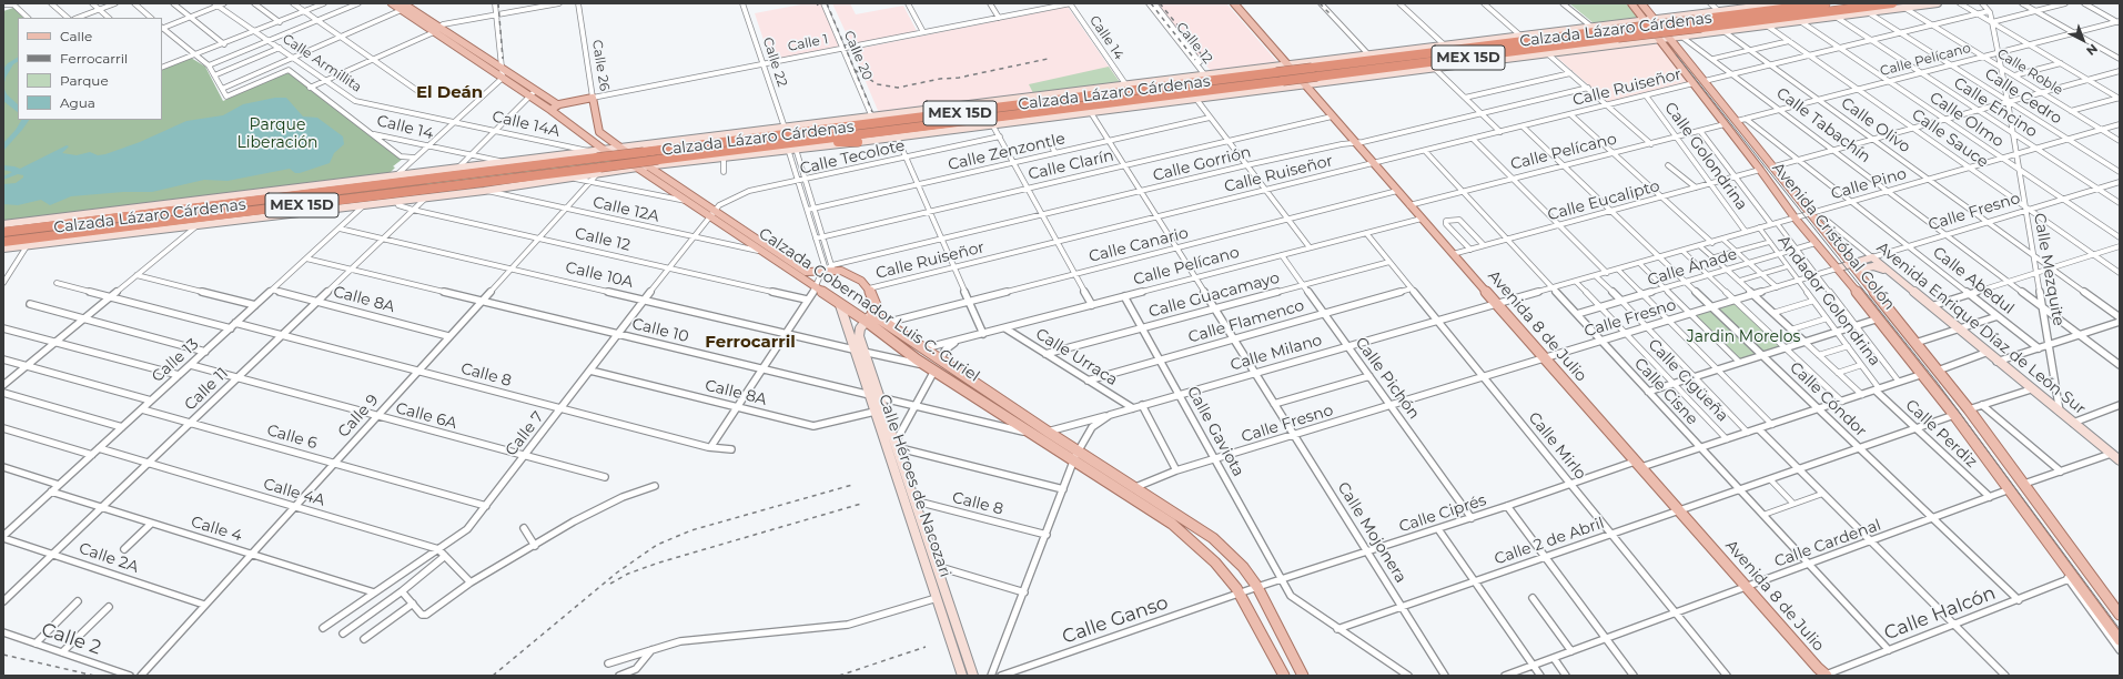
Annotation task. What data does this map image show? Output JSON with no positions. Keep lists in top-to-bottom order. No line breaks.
{"streets":{"highway":["Calzada Lázaro Cárdenas","MEX 15D"],"main road":["Calle 1","Calle 26","Calle Fresno","Avenida Cristóbal Colón","Calzada Gobernador Luis C. Curiel","Avenida 8 de Julio","Avenida Enrique Díaz de León Sur","Calle Héroes de Nacozari"],"street":["Calle 14","Calle 12","Calle 20","Calle Pelícano","Calle 22","Calle Armillita","Calle Roble","Calle Ruiseñor","Calle Cedro","Calle Encino","Calle Olmo","Calle 14A","Calle Tabachín","Calle Olivo","Calle Sauce","Calle Zenzontle","Calle Golondrina","Calle Tecolote","Calle Gorrión","Calle Clarín","Calle Pino","Calle Eucalipto","Calle 12A","Calle Canario","Calle Ánade","Calle Mezquite","Calle 10A","Calle Abedul","Calle Guacamayo","Calle 8A","Andador Golondrina","Calle Flamenco","Calle 10","Calle Milano","Calle Urraca","Calle 13","Calle 8","Calle Pichón","Calle Cigüeña","Calle 11","Calle Cisne","Calle Cóndor","Calle 9","Calle 6A","Calle Gaviota","Calle 7","Calle Perdiz","Calle 6","Calle Mirlo","Calle 4A","Calle Ciprés","Calle 4","Calle Mojonera","Calle 2 de Abril","Calle Cardenal","Calle 2A","Calle Halcón","Calle Ganso","Calle 2"]},"crossings":[["Calzada Lázaro Cárdenas","Calle 14"],["Calzada Lázaro Cárdenas","Calle 12"],["Calzada Lázaro Cárdenas","Calle 20"],["Calzada Lázaro Cárdenas","Calle 22"],["Calzada Lázaro Cárdenas","Calle 14A"],["Calzada Lázaro Cárdenas","Calle Tabachín"],["Calzada Lázaro Cárdenas","Calle Olivo"],["Calzada Lázaro Cárdenas","Calle Sauce"],["Calzada Lázaro Cárdenas","Calle 12A"],["Calzada Lázaro Cárdenas","Avenida Cristóbal Colón"],["Calzada Lázaro Cárdenas","Calzada Gobernador Luis C. Curiel"],["Calzada Lázaro Cárdenas","Avenida 8 de Julio"],["Calzada Lázaro Cárdenas","Calle 13"],["Calzada Lázaro Cárdenas","Calle 11"],["Calzada Lázaro Cárdenas","Calle 9"],["Calzada Lázaro Cárdenas","Calle Mojonera"],["Calle 14","Calle 1"],["Calle 1","Calle 20"],["Calle 1","Calle 22"],["Calle 1","Calle 26"],["Calle 1","Calzada Gobernador Luis C. Curiel"],["Calle 12","Calle 11"],["Calle 12","Calle 9"],["Calle 12","Calle 7"],["Calle Pelícano","Calle Roble"],["Calle Pelícano","Calle Cedro"],["Calle Pelícano","Calle Encino"],["Calle Pelícano","Calle Olmo"],["Calle Pelícano","Calle Tabachín"],["Calle Pelícano","Calle Olivo"],["Calle Pelícano","Calle Sauce"],["Calle Pelícano","Calle Golondrina"],["Calle Pelícano","Avenida Cristóbal Colón"],["Calle Pelícano","Calle Mezquite"],["Calle Pelícano","Calle Abedul"],["Calle Pelícano","Calzada Gobernador Luis C. Curiel"],["Calle Pelícano","Avenida 8 de Julio"],["Calle Pelícano","Calle Urraca"],["Calle Pelícano","Calle Pichón"],["Calle Pelícano","Calle Cisne"],["Calle Pelícano","Calle Cóndor"],["Calle Pelícano","Calle Gaviota"],["Calle Pelícano","Calle Mirlo"],["Calle Pelícano","Calle Mojonera"],["Calle Armillita","Calle 14A"],["Calle 26","Calzada Gobernador Luis C. Curiel"],["Calle Roble","Calle Ruiseñor"],["Calle Roble","Calle Pino"],["Calle Roble","Calle Mezquite"],["Calle Ruiseñor","Calle Cedro"],["Calle Ruiseñor","Calle Encino"],["Calle Ruiseñor","Calle Olmo"],["Calle Ruiseñor","Calle Tabachín"],["Calle Ruiseñor","Calle Olivo"],["Calle Ruiseñor","Calle Sauce"],["Calle Ruiseñor","Calle Golondrina"],["Calle Ruiseñor","Avenida Cristóbal Colón"],["Calle Ruiseñor","Calle Mezquite"],["Calle Ruiseñor","Calzada Gobernador Luis C. Curiel"],["Calle Ruiseñor","Avenida 8 de Julio"],["Calle Ruiseñor","Calle Cisne"],["Calle Ruiseñor","Calle Cóndor"],["Calle Ruiseñor","Calle Mojonera"],["Calle Cedro","Calle Pino"],["Calle Cedro","Calle Mezquite"],["Calle Encino","Calle Pino"],["Calle Encino","Calle Fresno"],["Calle Encino","Calle Mezquite"],["Calle Olmo","Calle Pino"],["Calle Olmo","Calle Fresno"],["Calle Olmo","Calle Mezquite"],["Calle 14A","Calle 9"],["Calle Tabachín","Calle Pino"],["Calle Tabachín","Calle Fresno"],["Calle Tabachín","Calle Mezquite"],["Calle Olivo","Calle Pino"],["Calle Olivo","Calle Fresno"],["Calle Olivo","Calle Mezquite"],["Calle Sauce","Calle Pino"],["Calle Sauce","Calle Fresno"],["Calle Sauce","Calle Mezquite"],["Calle Zenzontle","Calle Mojonera"],["Calle Golondrina","Calle Pino"],["Calle Golondrina","Calle Eucalipto"],["Calle Tecolote","Calzada Gobernador Luis C. Curiel"],["Calle Tecolote","Calle 7"],["Calle Gorrión","Calzada Gobernador Luis C. Curiel"],["Calle Gorrión","Avenida 8 de Julio"],["Calle Gorrión","Calle Mojonera"],["Calle Clarín","Avenida 8 de Julio"],["Calle Clarín","Calle Mojonera"],["Calle Pino","Avenida Cristóbal Colón"],["Calle Pino","Calle Mezquite"],["Calle Pino","Calle Abedul"],["Calle Pino","Andador Golondrina"],["Calle Pino","Avenida 8 de Julio"],["Calle Pino","Calle Milano"],["Calle Pino","Calle Cigüeña"],["Calle Pino","Calle Cisne"],["Calle Pino","Calle Cóndor"],["Calle Eucalipto","Avenida Cristóbal Colón"],["Calle Eucalipto","Avenida 8 de Julio"],["Calle Eucalipto","Calle Cisne"],["Calle Eucalipto","Calle Cóndor"],["Calle 12A","Calzada Gobernador Luis C. Curiel"],["Calle 12A","Calle 9"],["Calle 12A","Calle 7"],["Calle Fresno","Avenida Cristóbal Colón"],["Calle Fresno","Calle Mezquite"],["Calle Fresno","Calle Abedul"],["Calle Fresno","Andador Golondrina"],["Calle Fresno","Calzada Gobernador Luis C. Curiel"],["Calle Fresno","Avenida 8 de Julio"],["Calle Fresno","Avenida Enrique Díaz de León Sur"],["Calle Fresno","Calle Pichón"],["Calle Fresno","Calle Cigüeña"],["Calle Fresno","Calle Cisne"],["Calle Fresno","Calle Cóndor"],["Calle Fresno","Calle Gaviota"],["Calle Fresno","Calle Mirlo"],["Calle Fresno","Calle Mojonera"],["Avenida Cristóbal Colón","Calle Ánade"],["Avenida Cristóbal Colón","Calle Ciprés"],["Avenida Cristóbal Colón","Calle 2 de Abril"],["Avenida Cristóbal Colón","Calle Cardenal"],["Avenida Cristóbal Colón","Calle Halcón"],["Calle Canario","Calzada Gobernador Luis C. Curiel"],["Calle Canario","Avenida 8 de Julio"],["Calle Canario","Calle Mojonera"],["Calle Ánade","Andador Golondrina"],["Calle Ánade","Calle Cigüeña"],["Calle Ánade","Calle Cisne"],["Calle Ánade","Calle Cóndor"],["Calle Mezquite","Avenida Enrique Díaz de León Sur"],["Calle 10A","Calle 13"],["Calle 10A","Calle 11"],["Calle 10A","Calle 9"],["Calle 10A","Calle 7"],["Calle 10A","Calle Héroes de Nacozari"],["Calle Guacamayo","Calle Urraca"],["Calle Guacamayo","Calle Pichón"],["Calle Guacamayo","Calle Gaviota"],["Calle Guacamayo","Calle Mirlo"],["Calle Guacamayo","Calle Mojonera"],["Calle 8A","Calle 13"],["Calle 8A","Calle 11"],["Calle 8A","Calle 9"],["Calle 8A","Calle 7"],["Calle 8A","Calle Héroes de Nacozari"],["Andador Golondrina","Calle Perdiz"],["Andador Golondrina","Calle Ciprés"],["Calzada Gobernador Luis C. Curiel","Calle 10"],["Calzada Gobernador Luis C. Curiel","Calle Milano"],["Calzada Gobernador Luis C. Curiel","Calle 7"],["Calzada Gobernador Luis C. Curiel","Calle Héroes de Nacozari"],["Calzada Gobernador Luis C. Curiel","Calle Ciprés"],["Calzada Gobernador Luis C. Curiel","Calle Ganso"],["Calle Flamenco","Calle Urraca"],["Calle Flamenco","Calle Pichón"],["Calle Flamenco","Calle Gaviota"],["Calle Flamenco","Calle Mirlo"],["Calle Flamenco","Calle Mojonera"],["Avenida 8 de Julio","Calle Milano"],["Avenida 8 de Julio","Calle Ciprés"],["Avenida 8 de Julio","Calle 2 de Abril"],["Avenida 8 de Julio","Calle Cardenal"],["Avenida 8 de Julio","Calle Halcón"],["Calle 10","Calle 13"],["Calle 10","Calle 11"],["Calle 10","Calle 9"],["Calle 10","Calle 7"],["Calle 10","Calle Héroes de Nacozari"],["Calle Milano","Calle Urraca"],["Calle Milano","Calle 8"],["Calle Milano","Calle Pichón"],["Calle Milano","Calle Gaviota"],["Calle Milano","Calle Mirlo"],["Calle Milano","Calle Mojonera"],["Calle 13","Calle 8"],["Calle 13","Calle 6A"],["Calle 13","Calle 6"],["Calle 13","Calle 4A"],["Calle 13","Calle 4"],["Calle 13","Calle 2A"],["Calle 8","Calle 11"],["Calle 8","Calle 9"],["Calle 8","Calle 7"],["Calle 8","Calle Héroes de Nacozari"],["Calle Pichón","Calle Ciprés"],["Calle Cigüeña","Calle Ciprés"],["Calle 11","Calle 6A"],["Calle 11","Calle 6"],["Calle 11","Calle 4A"],["Calle 11","Calle 4"],["Calle 11","Calle 2A"],["Calle Cisne","Calle Ciprés"],["Calle Cisne","Calle 2 de Abril"],["Calle Cisne","Calle Cardenal"],["Calle Cisne","Calle Halcón"],["Calle Cóndor","Calle Ciprés"],["Calle Cóndor","Calle 2 de Abril"],["Calle Cóndor","Calle Cardenal"],["Calle Cóndor","Calle Halcón"],["Calle 9","Calle 6A"],["Calle 9","Calle 6"],["Calle 9","Calle 4A"],["Calle 9","Calle 4"],["Calle 9","Calle 2A"],["Calle 6A","Calle 7"],["Calle Gaviota","Calle Ciprés"],["Calle Gaviota","Calle 2 de Abril"],["Calle 7","Calle 6"],["Calle 7","Calle 4A"],["Calle 7","Calle 4"],["Calle Perdiz","Calle Ciprés"],["Calle Perdiz","Calle 2 de Abril"],["Calle Perdiz","Calle Cardenal"],["Calle Mirlo","Calle Ciprés"],["Calle Mirlo","Calle 2 de Abril"],["Calle Mirlo","Calle Cardenal"],["Calle Ciprés","Calle Mojonera"],["Calle Ciprés","Calle Ganso"],["Calle Mojonera","Calle 2 de Abril"]],"districts":["El Deán","Ferrocarril"],"parks":["Parque Liberación","Jardin Morelos"],"legend":["Calle","Ferrocarril","Parque","Agua"],"north":"bottom right"}
